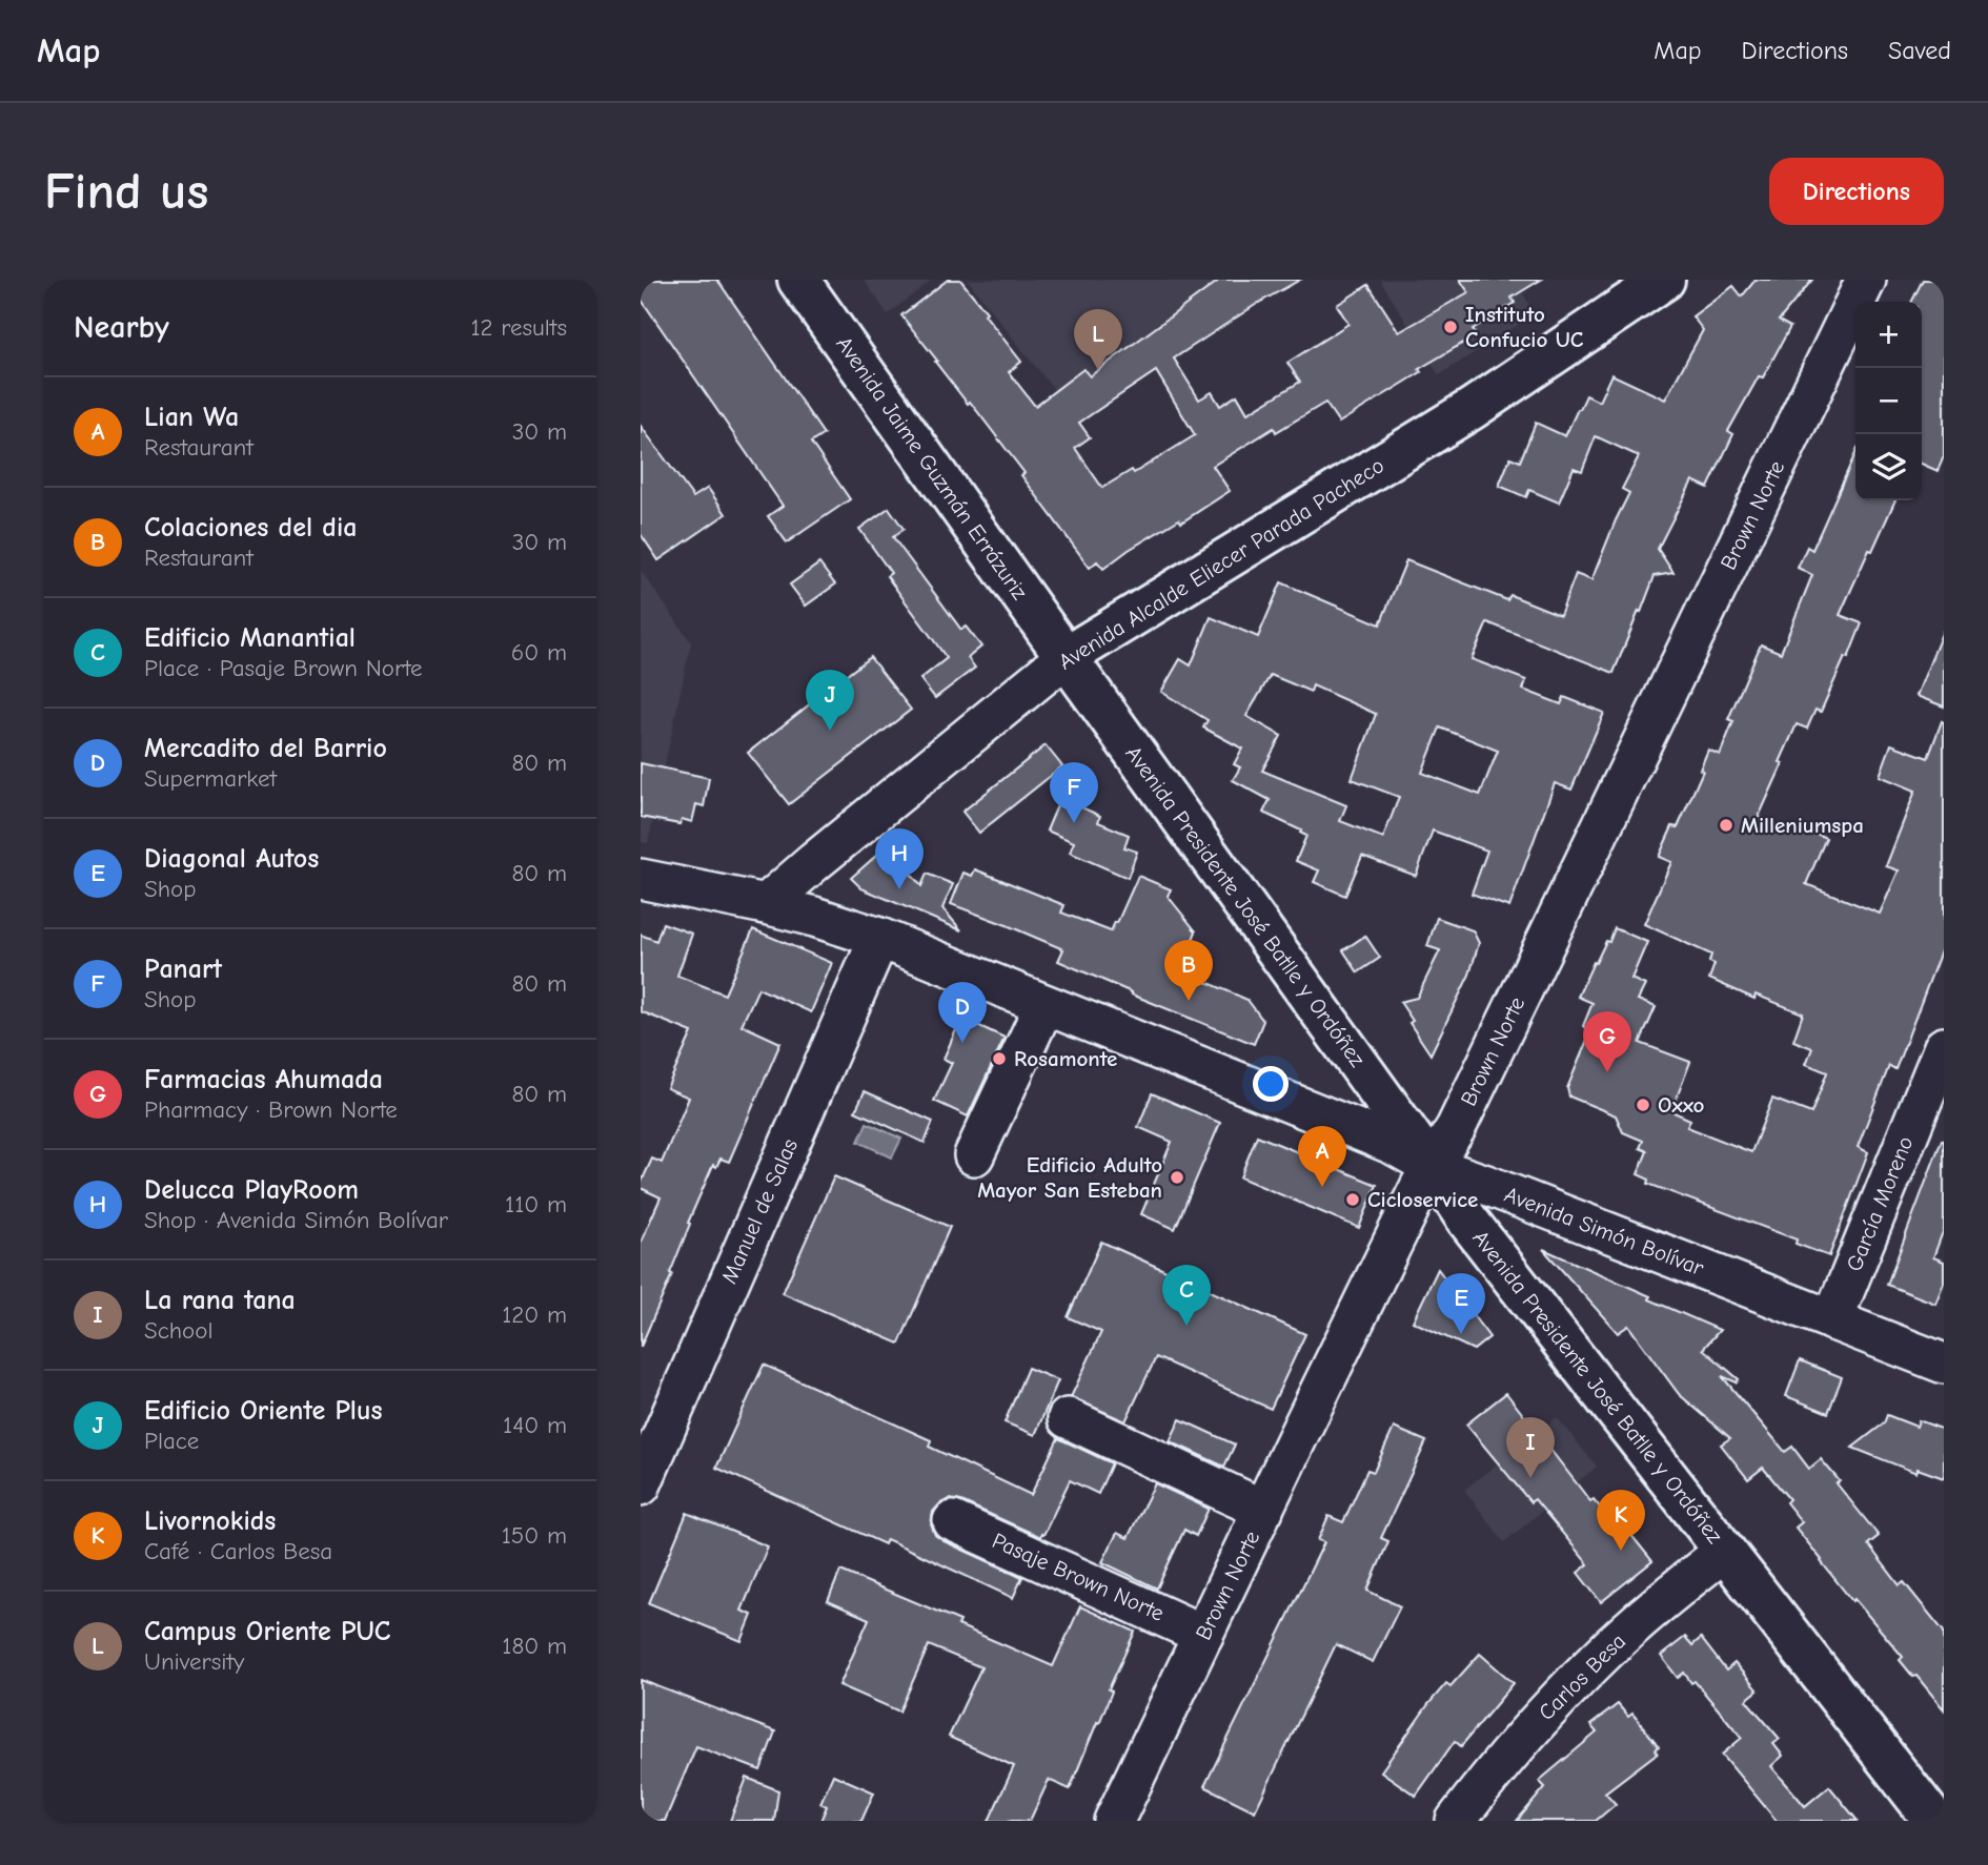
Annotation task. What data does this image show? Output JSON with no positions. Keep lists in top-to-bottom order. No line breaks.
{"streets":{"main road":["Avenida Jaime Guzmán Errázuriz","Avenida Alcalde Eliecer Parada Pacheco","Avenida Presidente José Batlle y Ordóñez"],"street":["Brown Norte","García Moreno","Manuel de Salas","Avenida Simón Bolívar","Pasaje Brown Norte","Carlos Besa"]},"crossings":[["Avenida Jaime Guzmán Errázuriz","Avenida Alcalde Eliecer Parada Pacheco"],["Avenida Jaime Guzmán Errázuriz","Avenida Presidente José Batlle y Ordóñez"],["Brown Norte","Avenida Presidente José Batlle y Ordóñez"],["Brown Norte","Avenida Simón Bolívar"],["Brown Norte","Pasaje Brown Norte"],["Avenida Alcalde Eliecer Parada Pacheco","Avenida Presidente José Batlle y Ordóñez"],["Avenida Alcalde Eliecer Parada Pacheco","Avenida Simón Bolívar"],["Avenida Presidente José Batlle y Ordóñez","Avenida Simón Bolívar"],["Avenida Presidente José Batlle y Ordóñez","Carlos Besa"],["García Moreno","Avenida Simón Bolívar"],["Manuel de Salas","Avenida Simón Bolívar"]],"places":["Instituto Confucio UC","Milleniumspa","Rosamonte","Oxxo","Edificio Adulto Mayor San Esteban","Cicloservice"],"page":{"header":"Map","nav":["Map","Directions","Saved"],"buttons":"Directions","title":"Find us","heading":["Nearby","12 results"],"map_buttons":["+","−"],"pins":["L","J","F","H","B","D","G","A","C","E","I","K"],"list":[{"mark":"A","name":"Lian Wa","note":"Restaurant","value":"30 m"},{"mark":"B","name":"Colaciones del dia","note":"Restaurant","value":"30 m"},{"mark":"C","name":"Edificio Manantial","note":"Place · Pasaje Brown Norte","value":"60 m"},{"mark":"D","name":"Mercadito del Barrio","note":"Supermarket","value":"80 m"},{"mark":"E","name":"Diagonal Autos","note":"Shop","value":"80 m"},{"mark":"F","name":"Panart","note":"Shop","value":"80 m"},{"mark":"G","name":"Farmacias Ahumada","note":"Pharmacy · Brown Norte","value":"80 m"},{"mark":"H","name":"Delucca PlayRoom","note":"Shop · Avenida Simón Bolívar","value":"110 m"},{"mark":"I","name":"La rana tana","note":"School","value":"120 m"},{"mark":"J","name":"Edificio Oriente Plus","note":"Place","value":"140 m"},{"mark":"K","name":"Livornokids","note":"Café · Carlos Besa","value":"150 m"},{"mark":"L","name":"Campus Oriente PUC","note":"University","value":"180 m"}]}}
